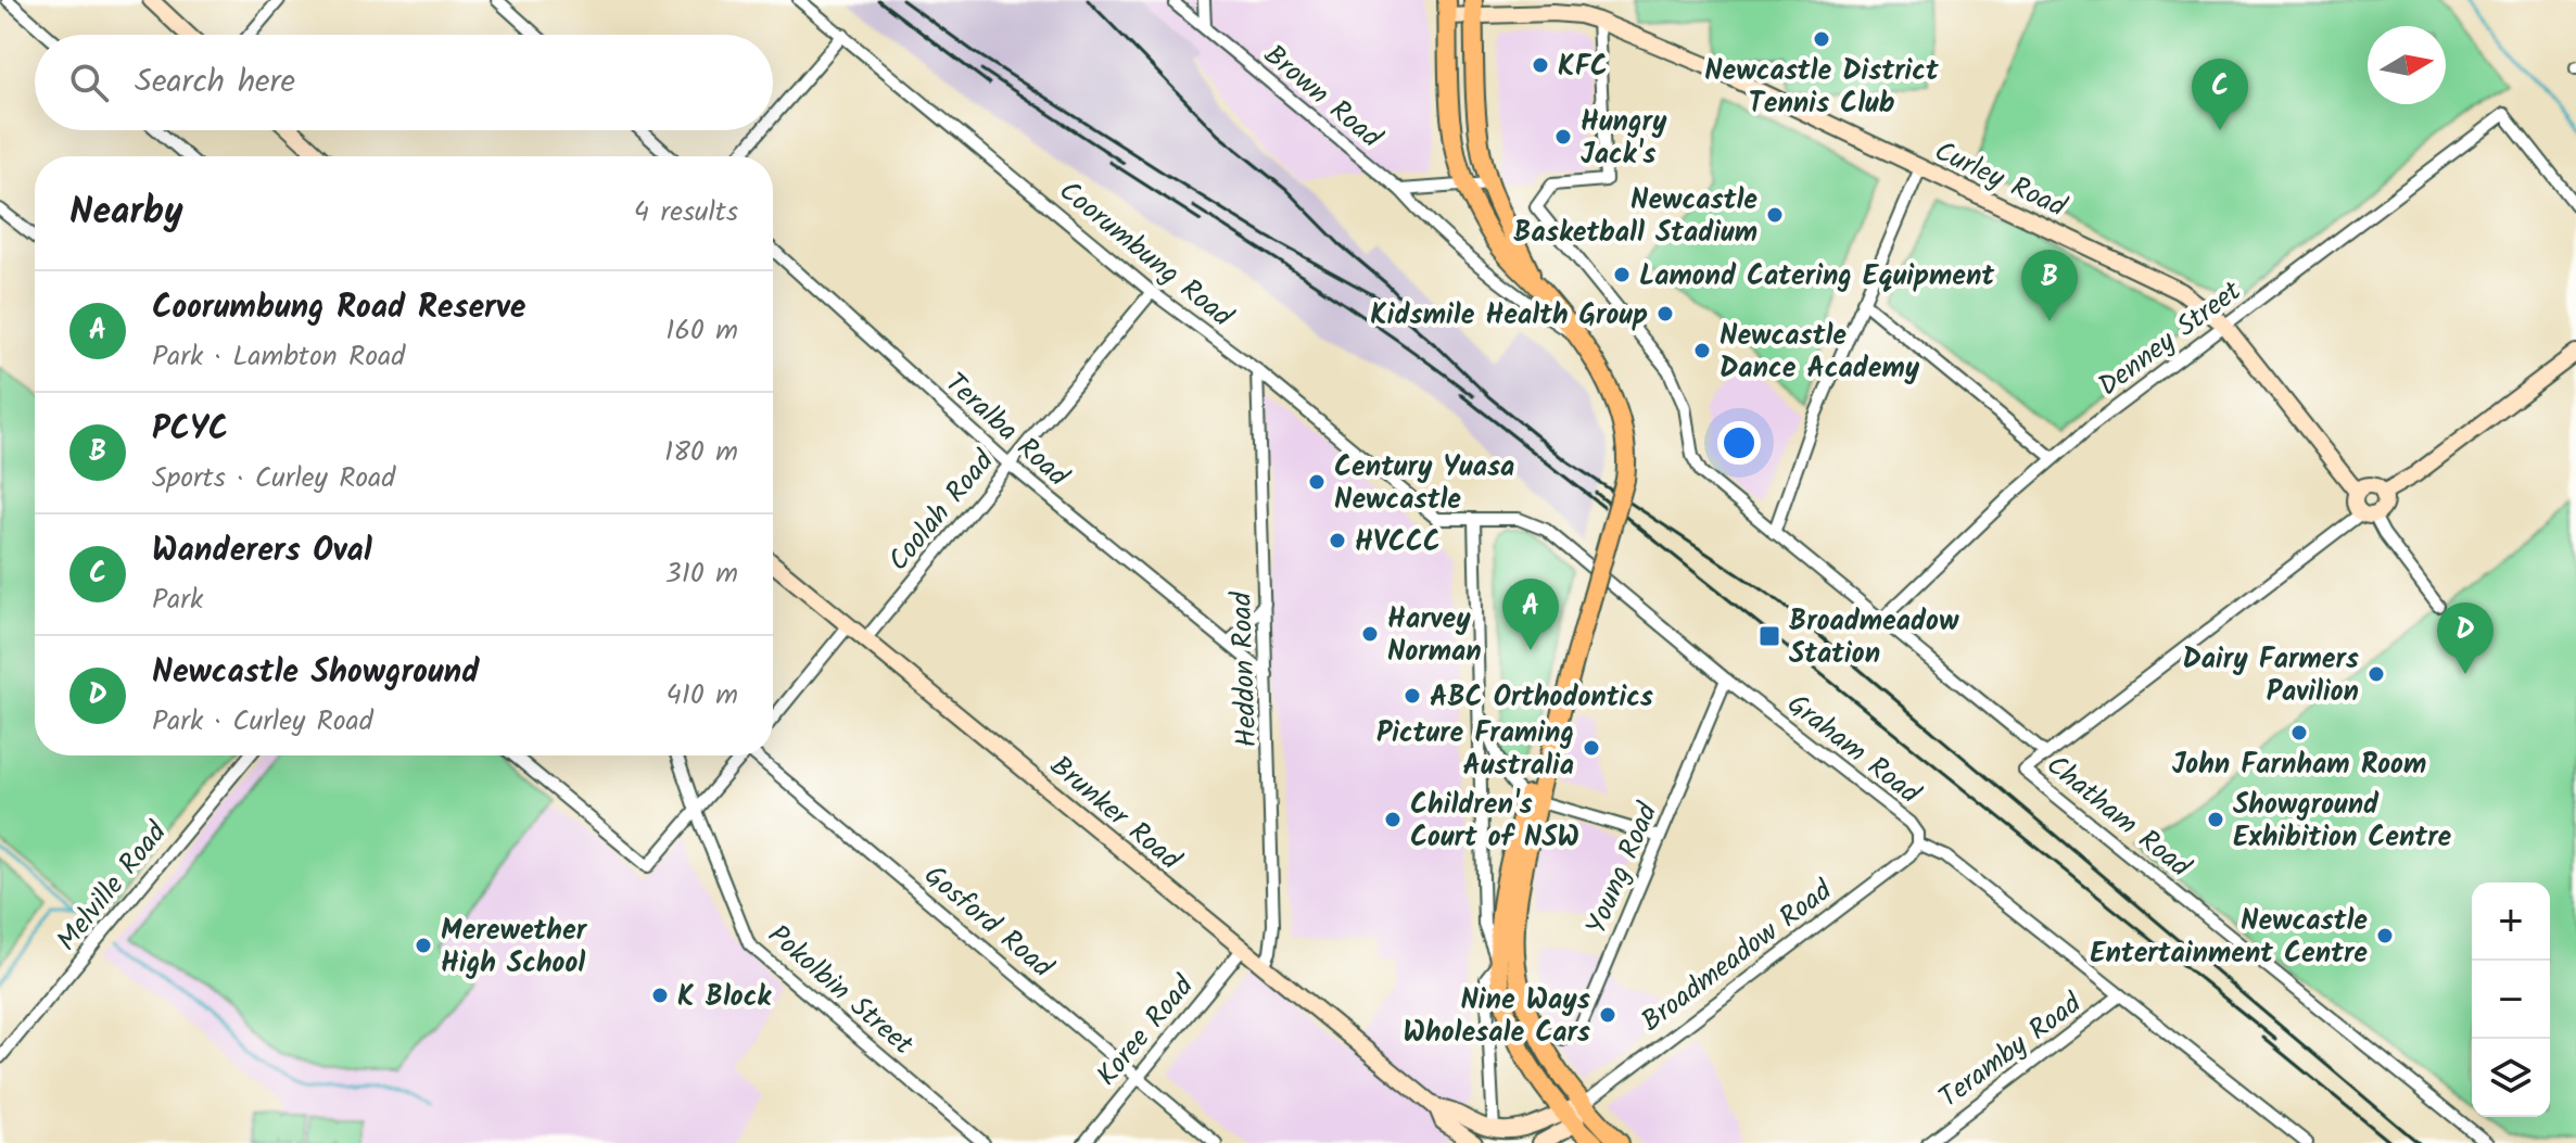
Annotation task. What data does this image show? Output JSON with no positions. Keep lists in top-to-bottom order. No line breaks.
{"streets":{"street":["Brown Road","Curley Road","Coorumbung Road","Denney Street","Teralba Road","Coolah Road","Heddon Road","Graham Road","Brunker Road","Chatham Road","Young Road","Melville Road","Gosford Road","Broadmeadow Road","Pokolbin Street","Koree Road","Teramby Road"]},"crossings":[["Curley Road","Denney Street"],["Coorumbung Road","Coolah Road"],["Coorumbung Road","Heddon Road"],["Coorumbung Road","Graham Road"],["Teralba Road","Coolah Road"],["Teralba Road","Heddon Road"],["Coolah Road","Brunker Road"],["Heddon Road","Brunker Road"],["Graham Road","Young Road"],["Graham Road","Broadmeadow Road"],["Graham Road","Teramby Road"],["Brunker Road","Koree Road"],["Gosford Road","Koree Road"]],"places":{"other":["Newcastle District Tennis Club","KFC","Hungry Jack's","Newcastle Basketball Stadium","Lamond Catering Equipment","Kidsmile Health Group","Newcastle Dance Academy","Century Yuasa Newcastle","HVCCC","Harvey Norman","Dairy Farmers Pavilion","ABC Orthodontics","John Farnham Room","Picture Framing Australia","Children's Court of NSW","Showground Exhibition Centre","Newcastle Entertainment Centre","Merewether High School","K Block","Nine Ways Wholesale Cars"],"transit":["Broadmeadow Station"]},"north":"right","page":{"search":"Search here","pins":["C","B","A","D"],"heading":["Nearby","4 results"],"list":[{"mark":"A","name":"Coorumbung Road Reserve","note":"Park · Lambton Road","value":"160 m"},{"mark":"B","name":"PCYC","note":"Sports · Curley Road","value":"180 m"},{"mark":"C","name":"Wanderers Oval","note":"Park","value":"310 m"},{"mark":"D","name":"Newcastle Showground","note":"Park · Curley Road","value":"410 m"}],"map_buttons":["+","−"]}}
